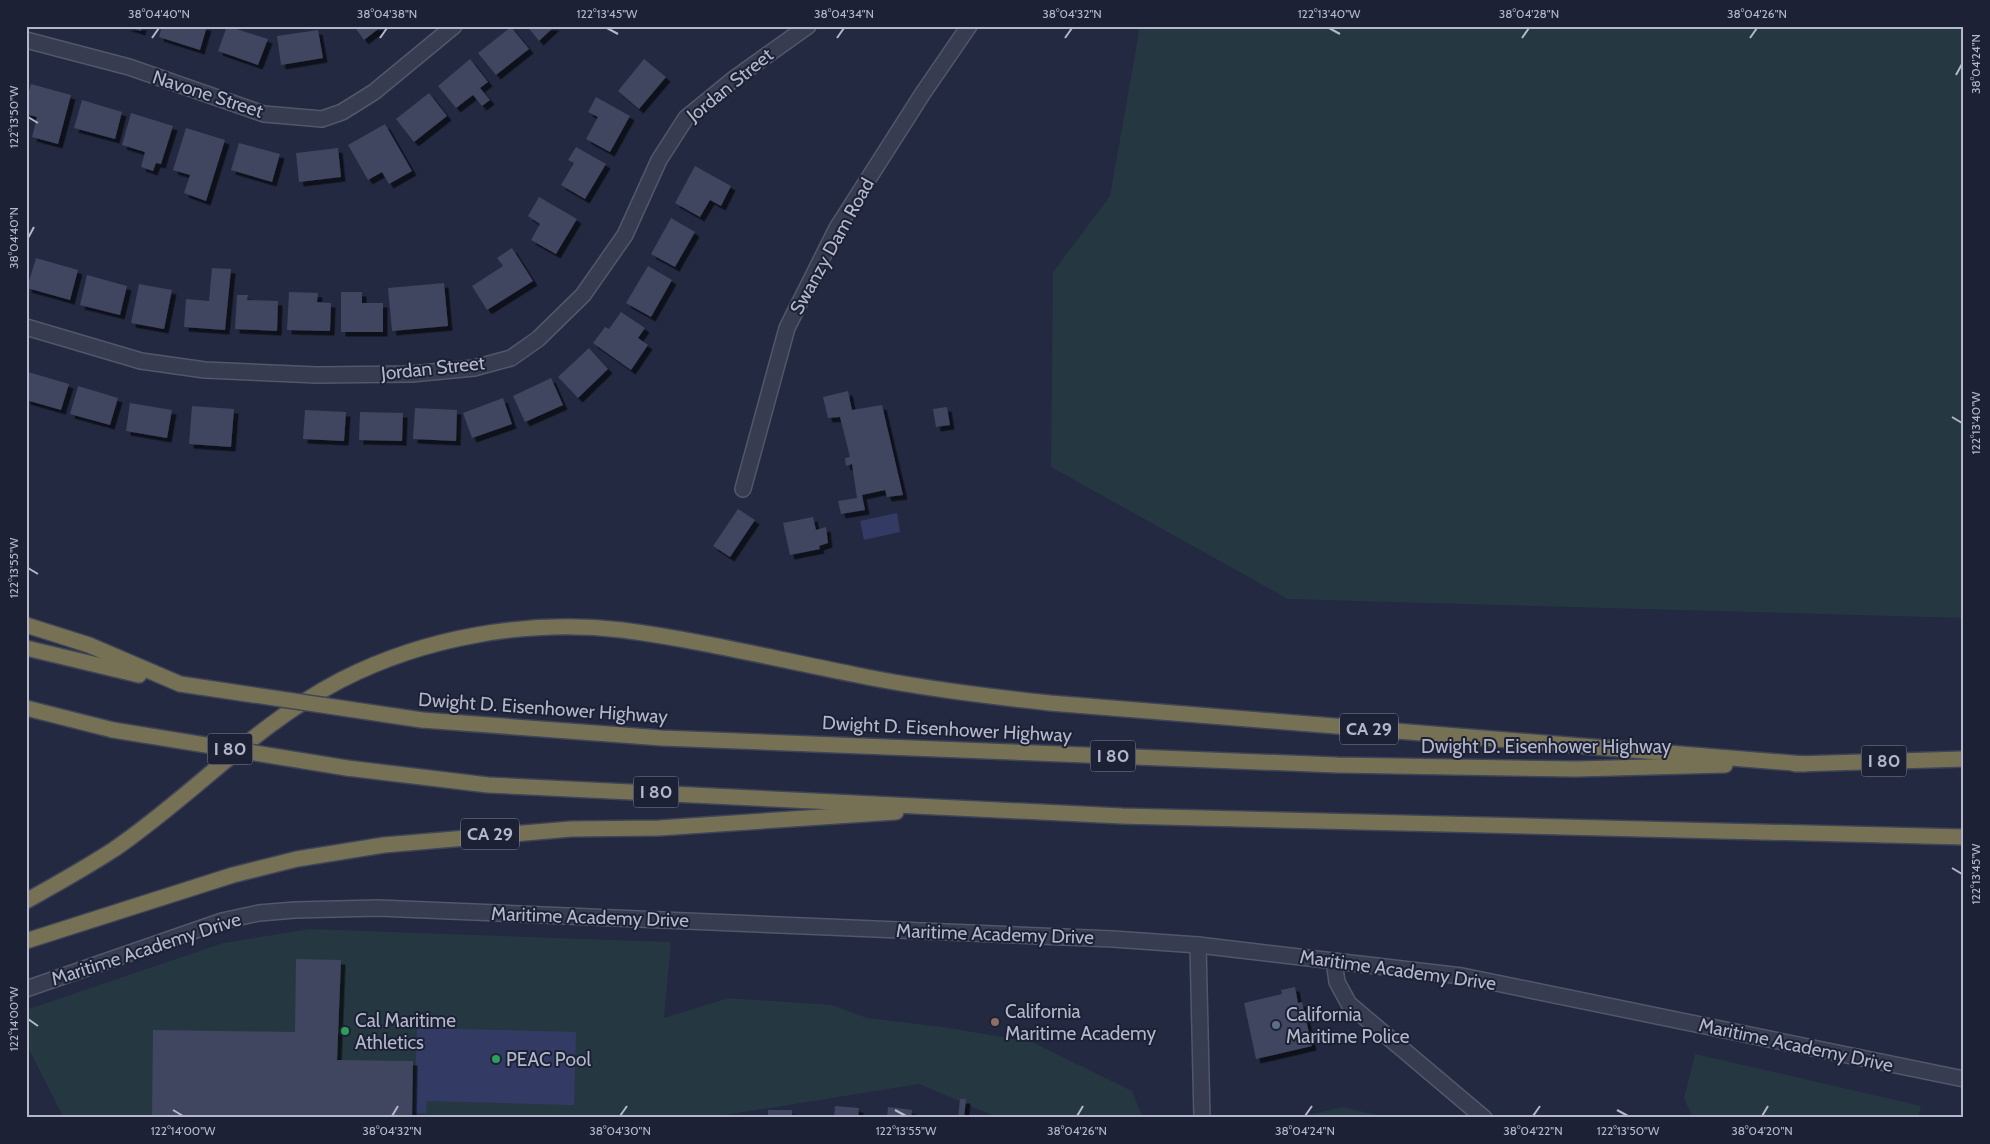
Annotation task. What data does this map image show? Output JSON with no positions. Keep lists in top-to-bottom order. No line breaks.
{"streets":{"highway":["Dwight D. Eisenhower Highway","CA 29","I 80"],"street":["Jordan Street","Navone Street","Swanzy Dam Road","Maritime Academy Drive"]},"crossings":[["Dwight D. Eisenhower Highway","CA 29"],["CA 29","I 80"]],"places":["California Maritime Academy","California Maritime Police","Cal Maritime Athletics","PEAC Pool"],"coordinates":["38°04'40\"N","38°04'38\"N","122°13'45\"W","38°04'34\"N","38°04'32\"N","122°13'40\"W","38°04'28\"N","38°04'26\"N","38°04'24\"N","122°13'50\"W","122°13'55\"W","122°14'00\"W","38°04'30\"N","38°04'22\"N","38°04'20\"N"]}
